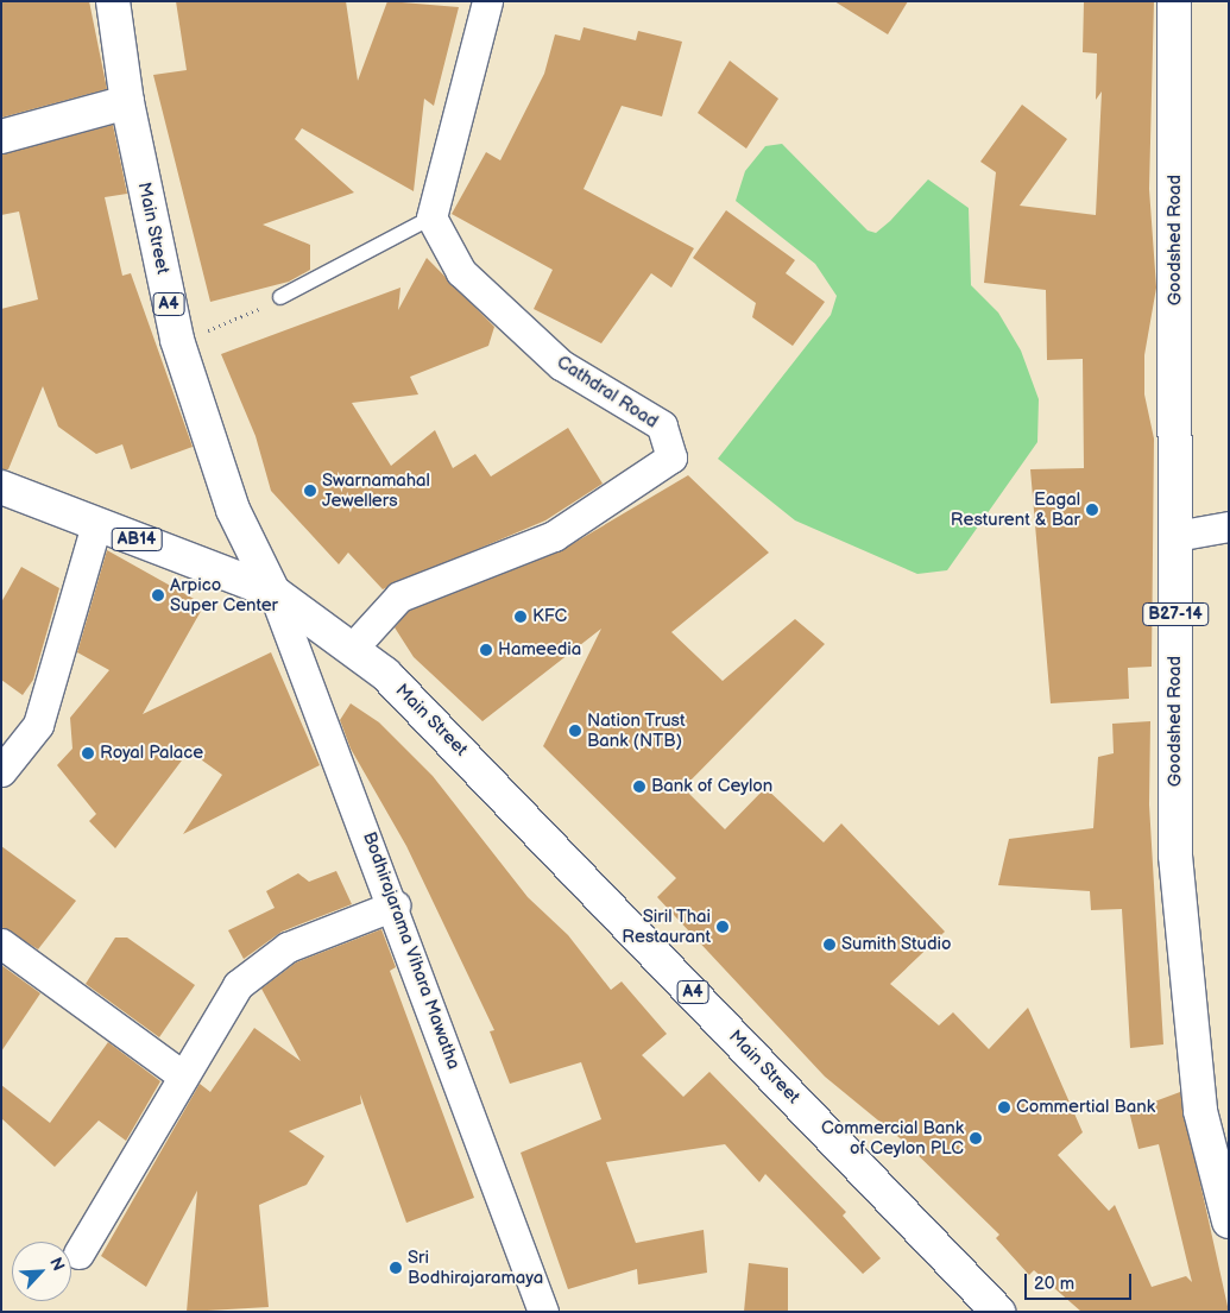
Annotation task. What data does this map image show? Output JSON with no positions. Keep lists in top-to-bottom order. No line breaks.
{"streets":{"main road":["Main Street","Goodshed Road","A4","AB14","B27-14"],"street":["Cathdral Road","Bodhirajarama Vihara Mawatha"]},"crossings":[["Main Street","Cathdral Road"],["Main Street","AB14"],["Main Street","Bodhirajarama Vihara Mawatha"],["AB14","Bodhirajarama Vihara Mawatha"]],"places":["Swarnamahal Jewellers","Eagal Resturent & Bar","Arpico Super Center","KFC","Hameedia","Nation Trust Bank (NTB)","Royal Palace","Bank of Ceylon","Siril Thai Restaurant","Sumith Studio","Commertial Bank","Commercial Bank of Ceylon PLC","Sri Bodhirajaramaya"],"scale_bar":"20 m","north":"top right"}
